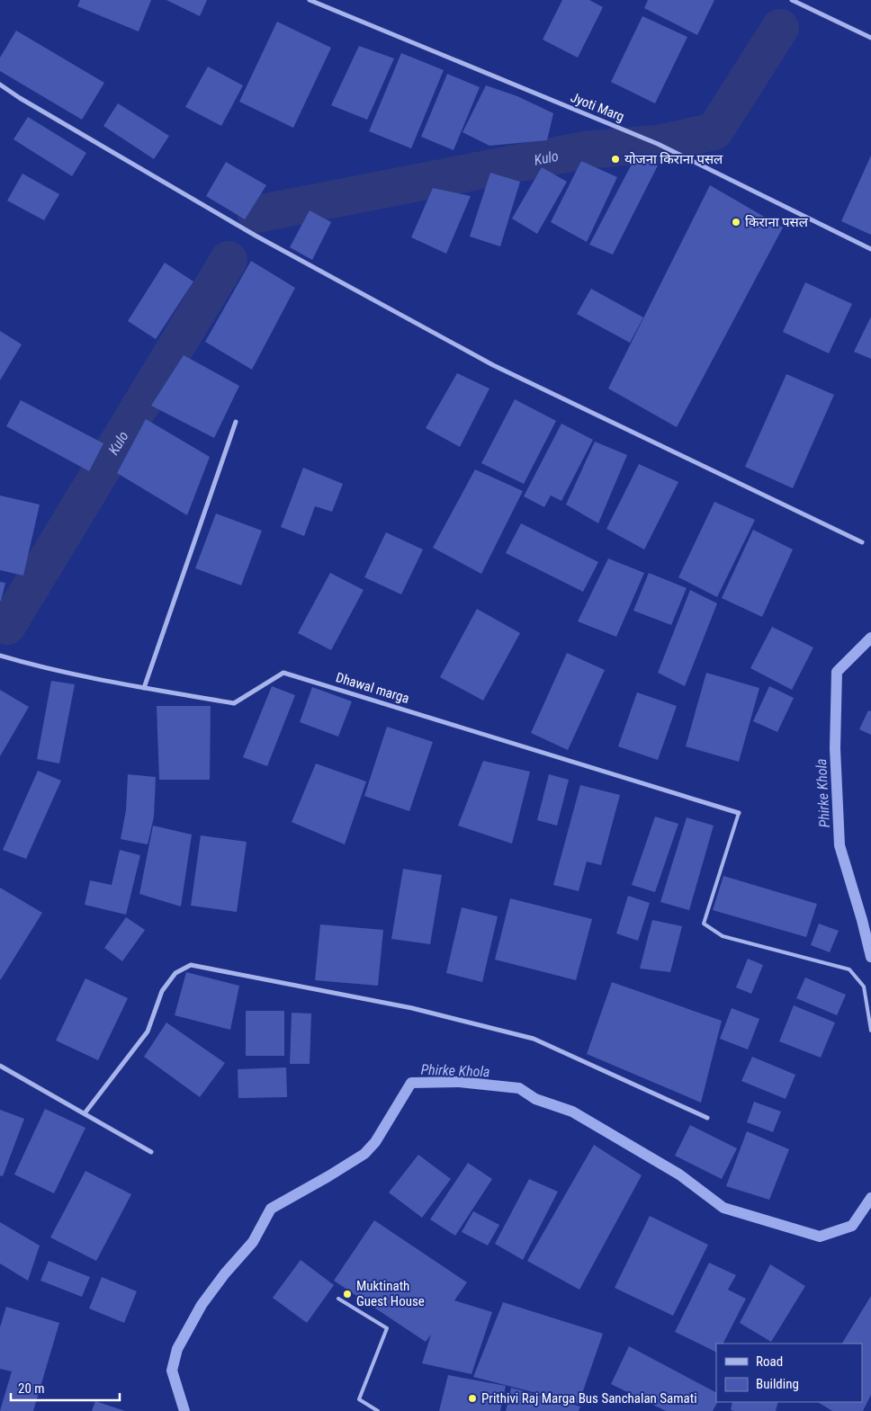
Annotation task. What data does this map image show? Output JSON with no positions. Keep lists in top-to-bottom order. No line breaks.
{"streets":{"street":["Jyoti Marg","Dhawal marga"]},"water":["Kulo","Phirke Khola"],"places":["योजना किराना पसल","किराना पसल","Muktinath Guest House","Prithivi Raj Marga Bus Sanchalan Samati"],"legend":["Road","Building"],"scale_bar":"20 m"}
